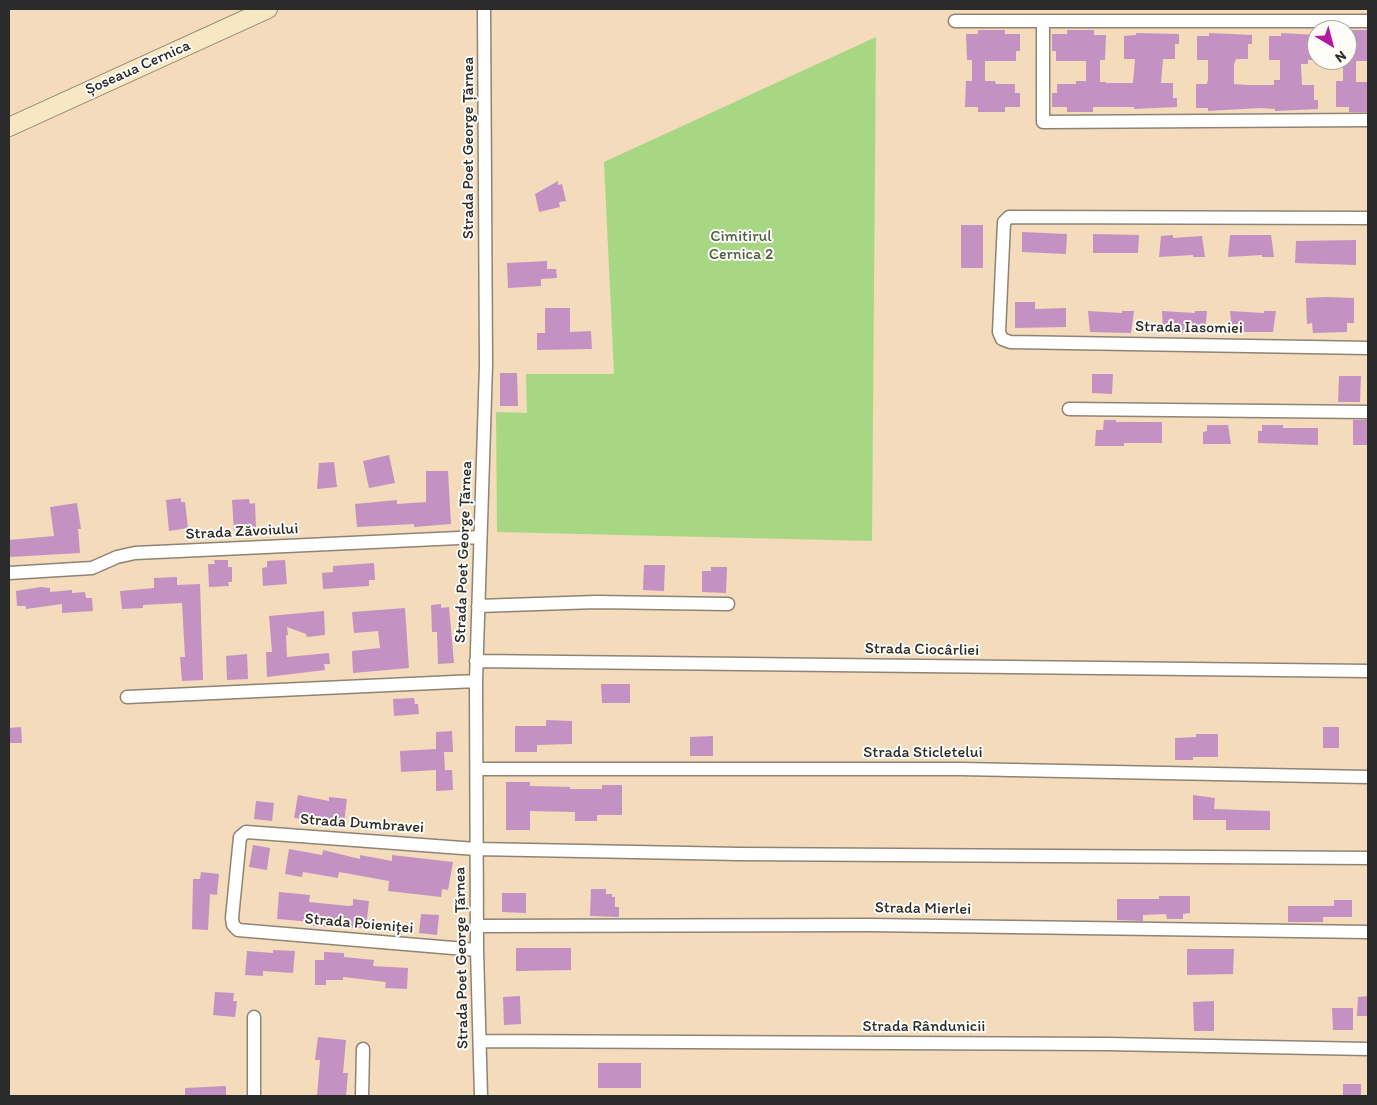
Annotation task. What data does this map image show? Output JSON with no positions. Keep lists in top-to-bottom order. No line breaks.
{"streets":{"main road":["Șoseaua Cernica"],"street":["Strada Poet George Țărnea","Strada Iasomiei","Strada Zăvoiului","Strada Ciocârliei","Strada Sticletelui","Strada Dumbravei","Strada Mierlei","Strada Poieniței","Strada Rândunicii"]},"crossings":[["Strada Poet George Țărnea","Strada Zăvoiului"],["Strada Poet George Țărnea","Strada Ciocârliei"],["Strada Poet George Țărnea","Strada Sticletelui"],["Strada Poet George Țărnea","Strada Dumbravei"],["Strada Poet George Țărnea","Strada Mierlei"],["Strada Poet George Țărnea","Strada Poieniței"],["Strada Poet George Țărnea","Strada Rândunicii"],["Strada Dumbravei","Strada Poieniței"]],"parks":["Cimitirul Cernica 2"],"north":"bottom right"}
